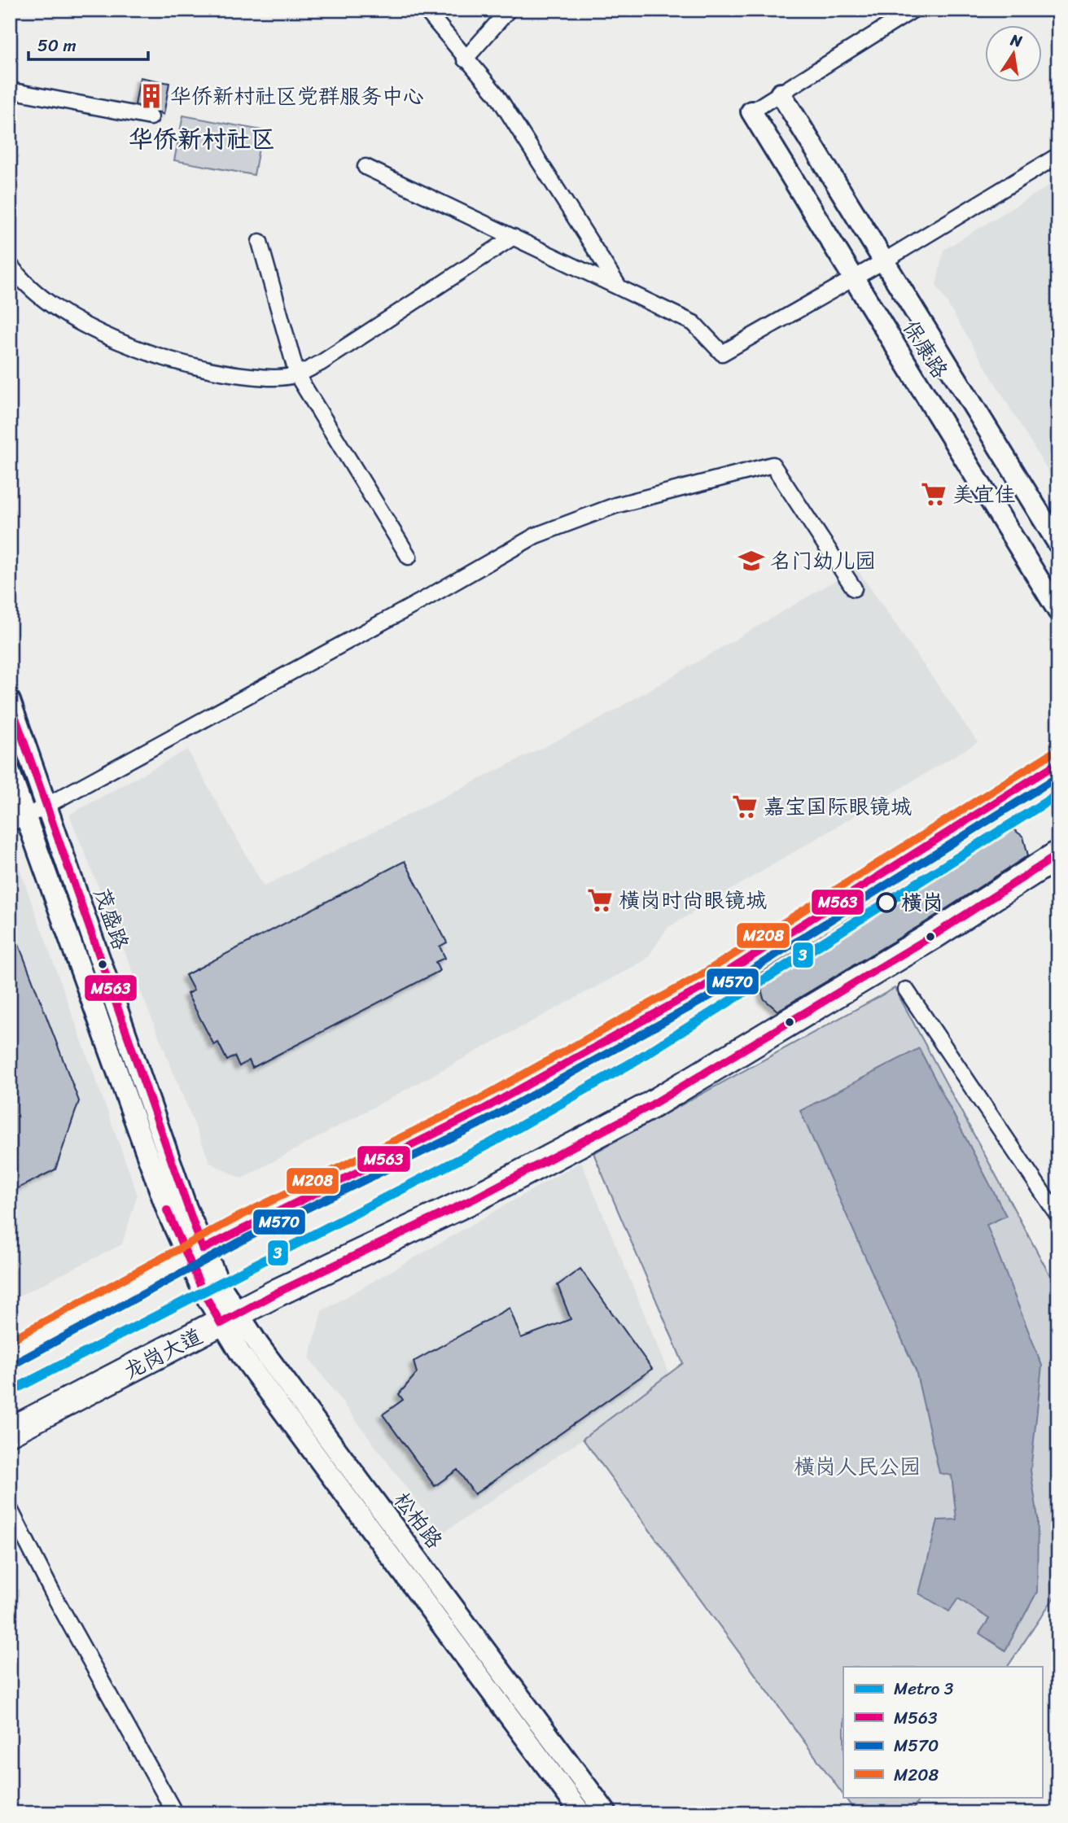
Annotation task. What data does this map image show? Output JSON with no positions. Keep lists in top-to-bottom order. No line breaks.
{"streets":{"highway":["龙岗大道"],"street":["保康路","茂盛路","松柏路"]},"crossings":[["茂盛路","松柏路"],["龙岗大道","松柏路"]],"districts":["华侨新村社区"],"parks":["横岗人民公园"],"places":{"building":["华侨新村社区党群服务中心"],"supermarket":["美宜佳","嘉宝国际眼镜城","横岗时尚眼镜城"],"school or university":["名门幼儿园"],"other":["横岗"]},"lines":["transit line M563","transit line M208","transit line M570","metro line 3"],"legend":["Metro 3","M563","M570","M208"],"scale_bar":"50 m","north":"top"}
